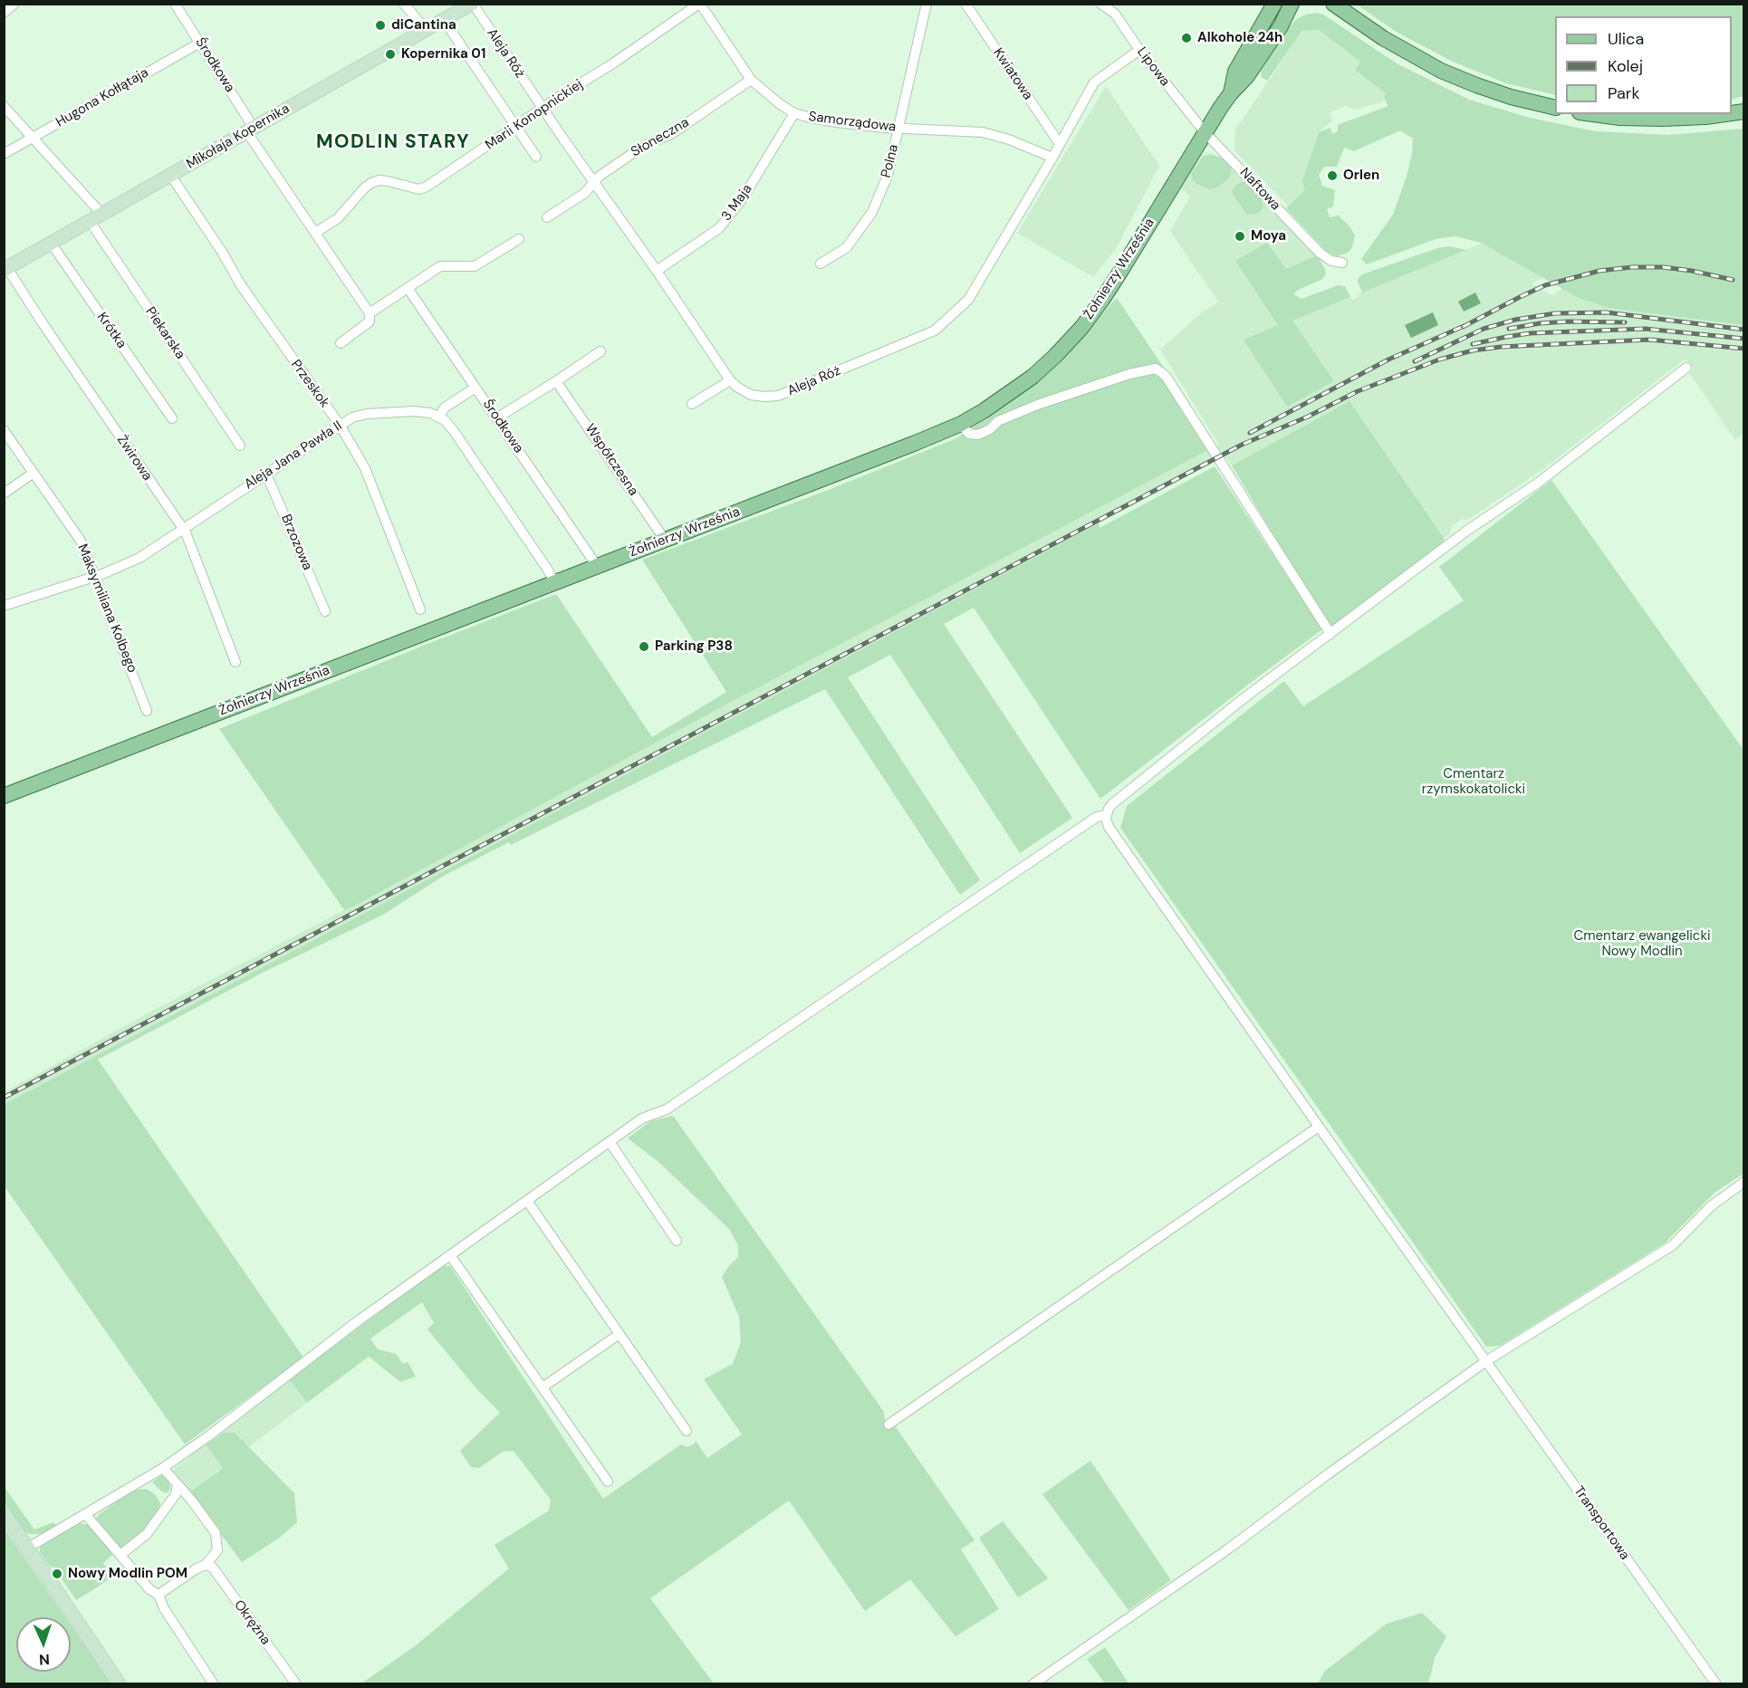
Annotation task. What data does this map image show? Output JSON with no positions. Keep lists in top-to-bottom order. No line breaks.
{"streets":{"main road":["Żołnierzy Września"],"street":["Aleja Róż","Środkowa","Lipowa","Kwiatowa","Hugona Kołłątaja","Marii Konopnickiej","Samorządowa","Mikołaja Kopernika","Słoneczna","Polna","Naftowa","3 Maja","Krótka","Piekarska","Przeskok","Aleja Jana Pawła II","Żwirowa","Współczesna","Brzozowa","Maksymiliana Kolbego","Transportowa","Okrężna"]},"crossings":[["Aleja Róż","Lipowa"],["Aleja Róż","Kwiatowa"],["Aleja Róż","Marii Konopnickiej"],["Aleja Róż","Samorządowa"],["Aleja Róż","Mikołaja Kopernika"],["Aleja Róż","Słoneczna"],["Aleja Róż","3 Maja"],["Środkowa","Hugona Kołłątaja"],["Środkowa","Marii Konopnickiej"],["Środkowa","Mikołaja Kopernika"],["Środkowa","Żołnierzy Września"],["Lipowa","Naftowa"],["Lipowa","Żołnierzy Września"],["Hugona Kołłątaja","Piekarska"],["Marii Konopnickiej","Samorządowa"],["Samorządowa","Słoneczna"],["Samorządowa","Polna"],["Samorządowa","3 Maja"],["Mikołaja Kopernika","Krótka"],["Mikołaja Kopernika","Piekarska"],["Mikołaja Kopernika","Przeskok"],["Mikołaja Kopernika","Żwirowa"],["Naftowa","Żołnierzy Września"],["Żołnierzy Września","Współczesna"],["Przeskok","Aleja Jana Pawła II"],["Aleja Jana Pawła II","Żwirowa"],["Aleja Jana Pawła II","Brzozowa"],["Aleja Jana Pawła II","Maksymiliana Kolbego"]],"districts":["MODLIN STARY"],"parks":["Cmentarz rzymskokatolicki","Cmentarz ewangelicki Nowy Modlin"],"places":["diCantina","Alkohole 24h","Kopernika 01","Orlen","Moya","Parking P38","Nowy Modlin POM"],"legend":["Ulica","Kolej","Park"],"north":"bottom"}
